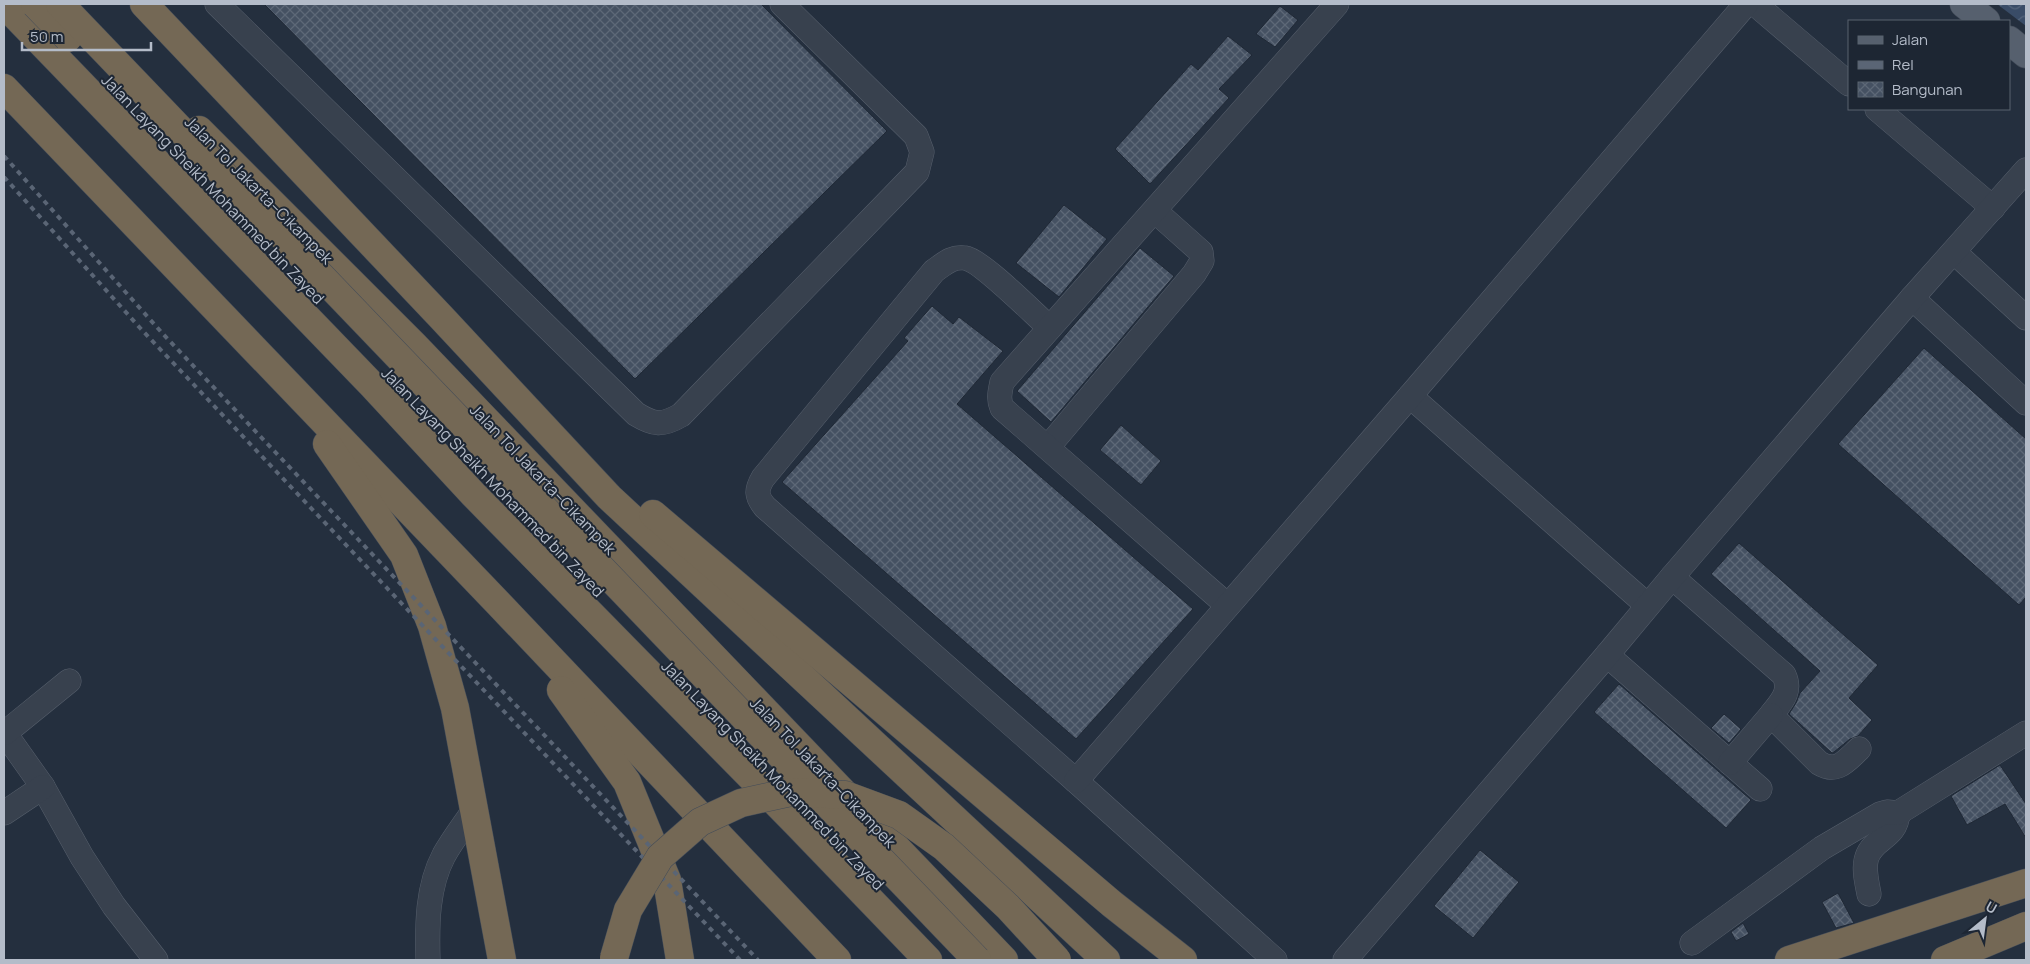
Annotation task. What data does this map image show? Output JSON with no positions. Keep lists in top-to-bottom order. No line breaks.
{"streets":{"highway":["Jalan Layang Sheikh Mohammed bin Zayed","Jalan Tol Jakarta–Cikampek"]},"legend":["Jalan","Rel","Bangunan"],"scale_bar":"50 m","north":"top right"}
